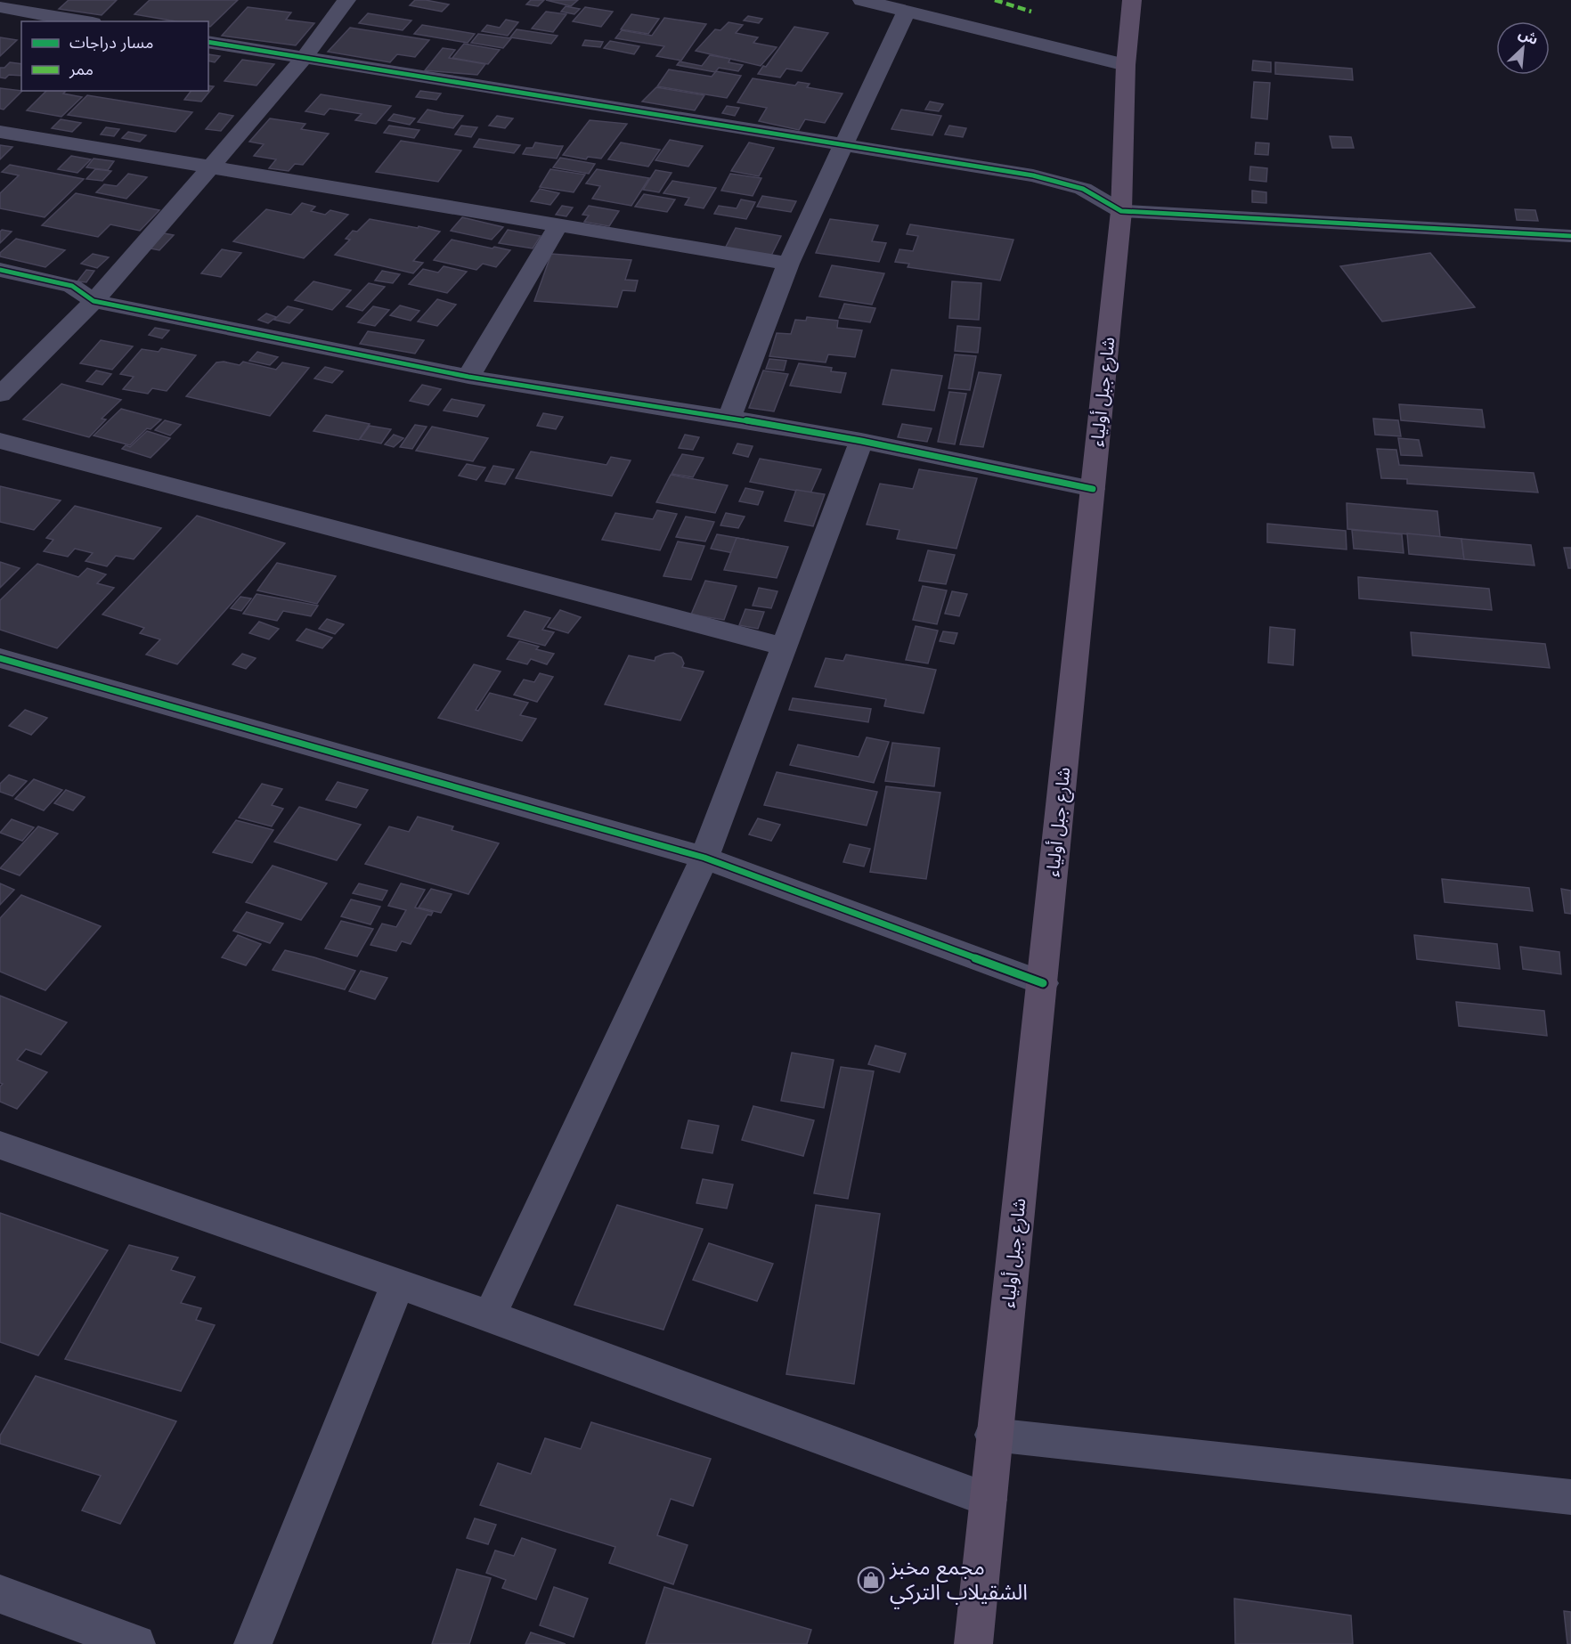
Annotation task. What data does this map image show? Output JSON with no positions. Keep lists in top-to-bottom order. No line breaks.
{"streets":{"highway":["شارع جبل أولياء"]},"places":{"shop":["مجمع مخبز الشقيلاب التركي"]},"legend":["مسار دراجات","ممر"],"north":"top right"}
